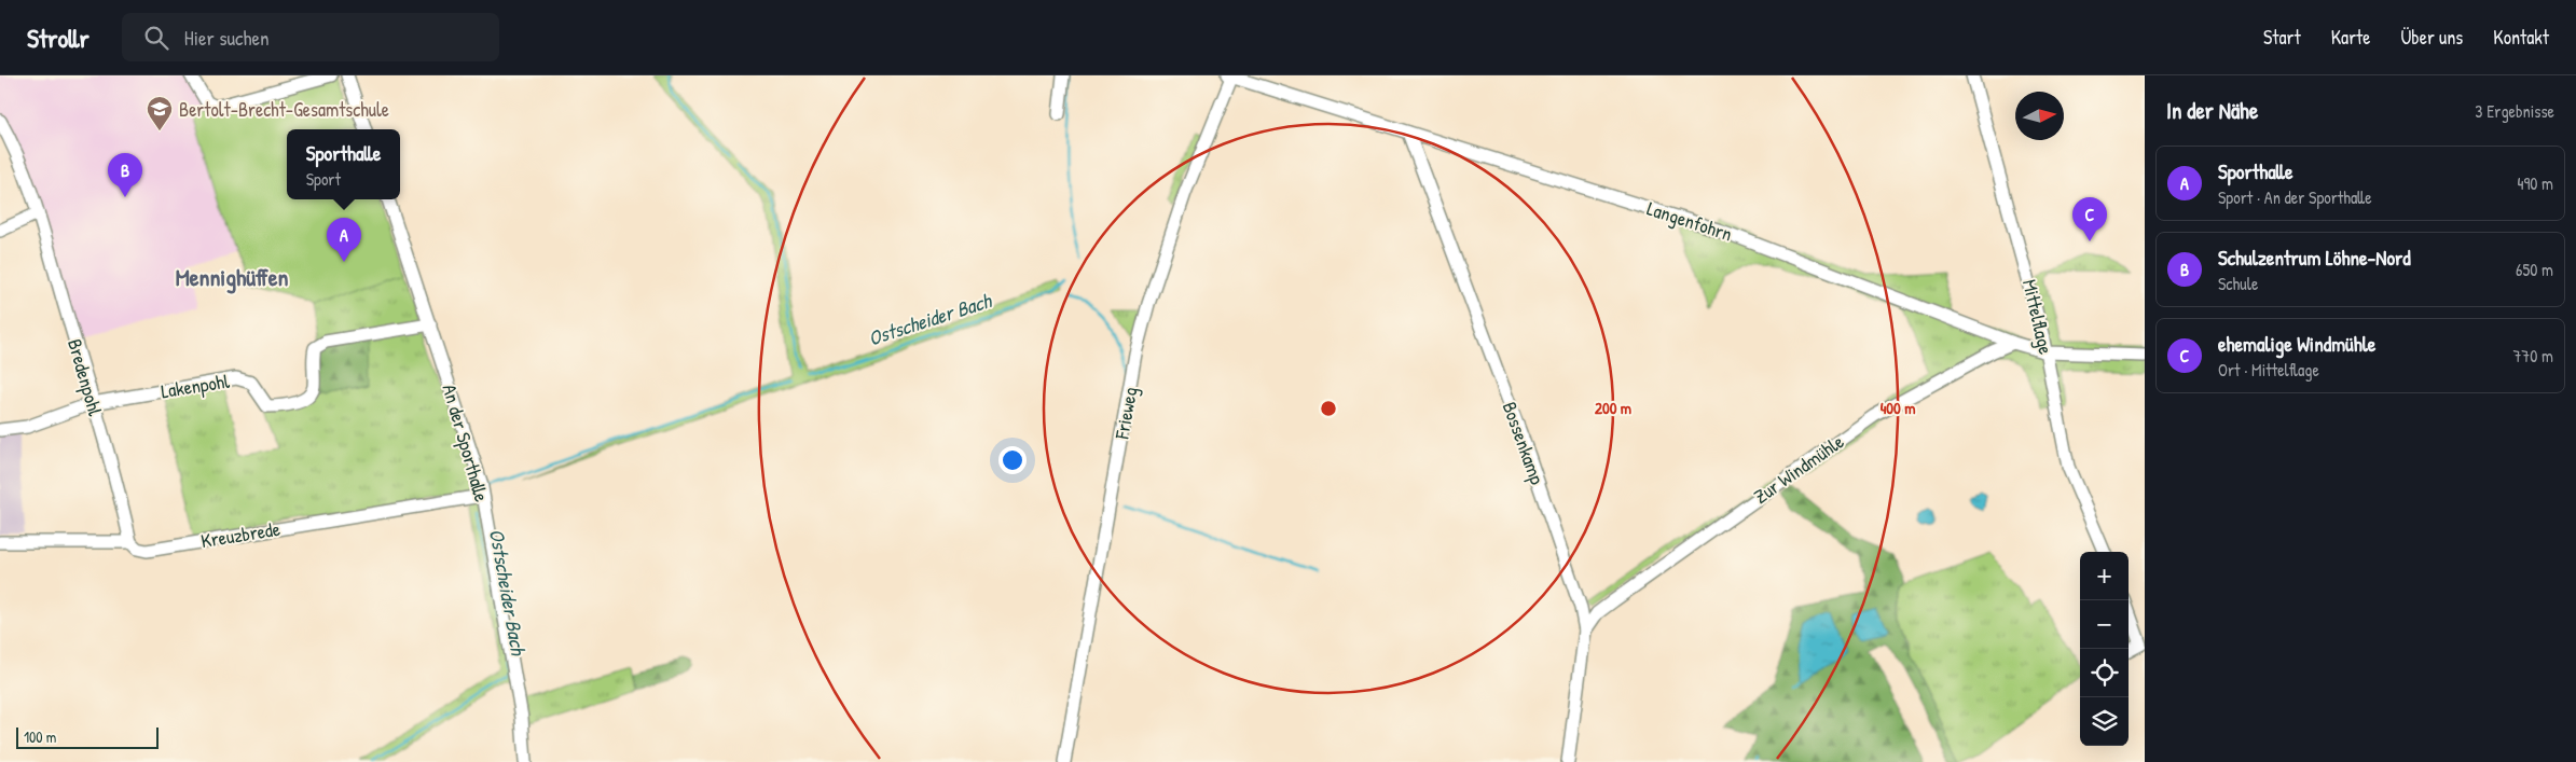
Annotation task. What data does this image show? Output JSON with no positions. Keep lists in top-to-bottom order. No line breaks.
{"streets":{"street":["Langenfohrn","Mittelflage","Bredenpohl","Lakenpohl","Frieweg","An der Sporthalle","Bossenkamp","Zur Windmühle","Kreuzbrede"]},"crossings":[["Langenfohrn","Mittelflage"],["Langenfohrn","Frieweg"],["Langenfohrn","Bossenkamp"],["Langenfohrn","Zur Windmühle"],["Bredenpohl","Lakenpohl"],["Bredenpohl","Kreuzbrede"],["Lakenpohl","An der Sporthalle"],["An der Sporthalle","Kreuzbrede"],["Bossenkamp","Zur Windmühle"]],"districts":["Mennighüffen"],"water":["Ostscheider Bach"],"places":{"school or university":["Bertolt-Brecht-Gesamtschule"]},"scale_bar":"100 m","north":"right","page":{"header":"Strollr","search":"Hier suchen","nav":["Start","Karte","Über uns","Kontakt"],"heading":["In der Nähe","3 Ergebnisse"],"popup":["Sporthalle","Sport"],"list":[{"mark":"A","name":"Sporthalle","note":"Sport · An der Sporthalle","value":"490 m"},{"mark":"B","name":"Schulzentrum Löhne-Nord","note":"Schule","value":"650 m"},{"mark":"C","name":"ehemalige Windmühle","note":"Ort · Mittelflage","value":"770 m"}],"pins":["B","C","A"],"map_buttons":["+","−"],"scale":"100 m"},"rings":["200 m","400 m"]}
